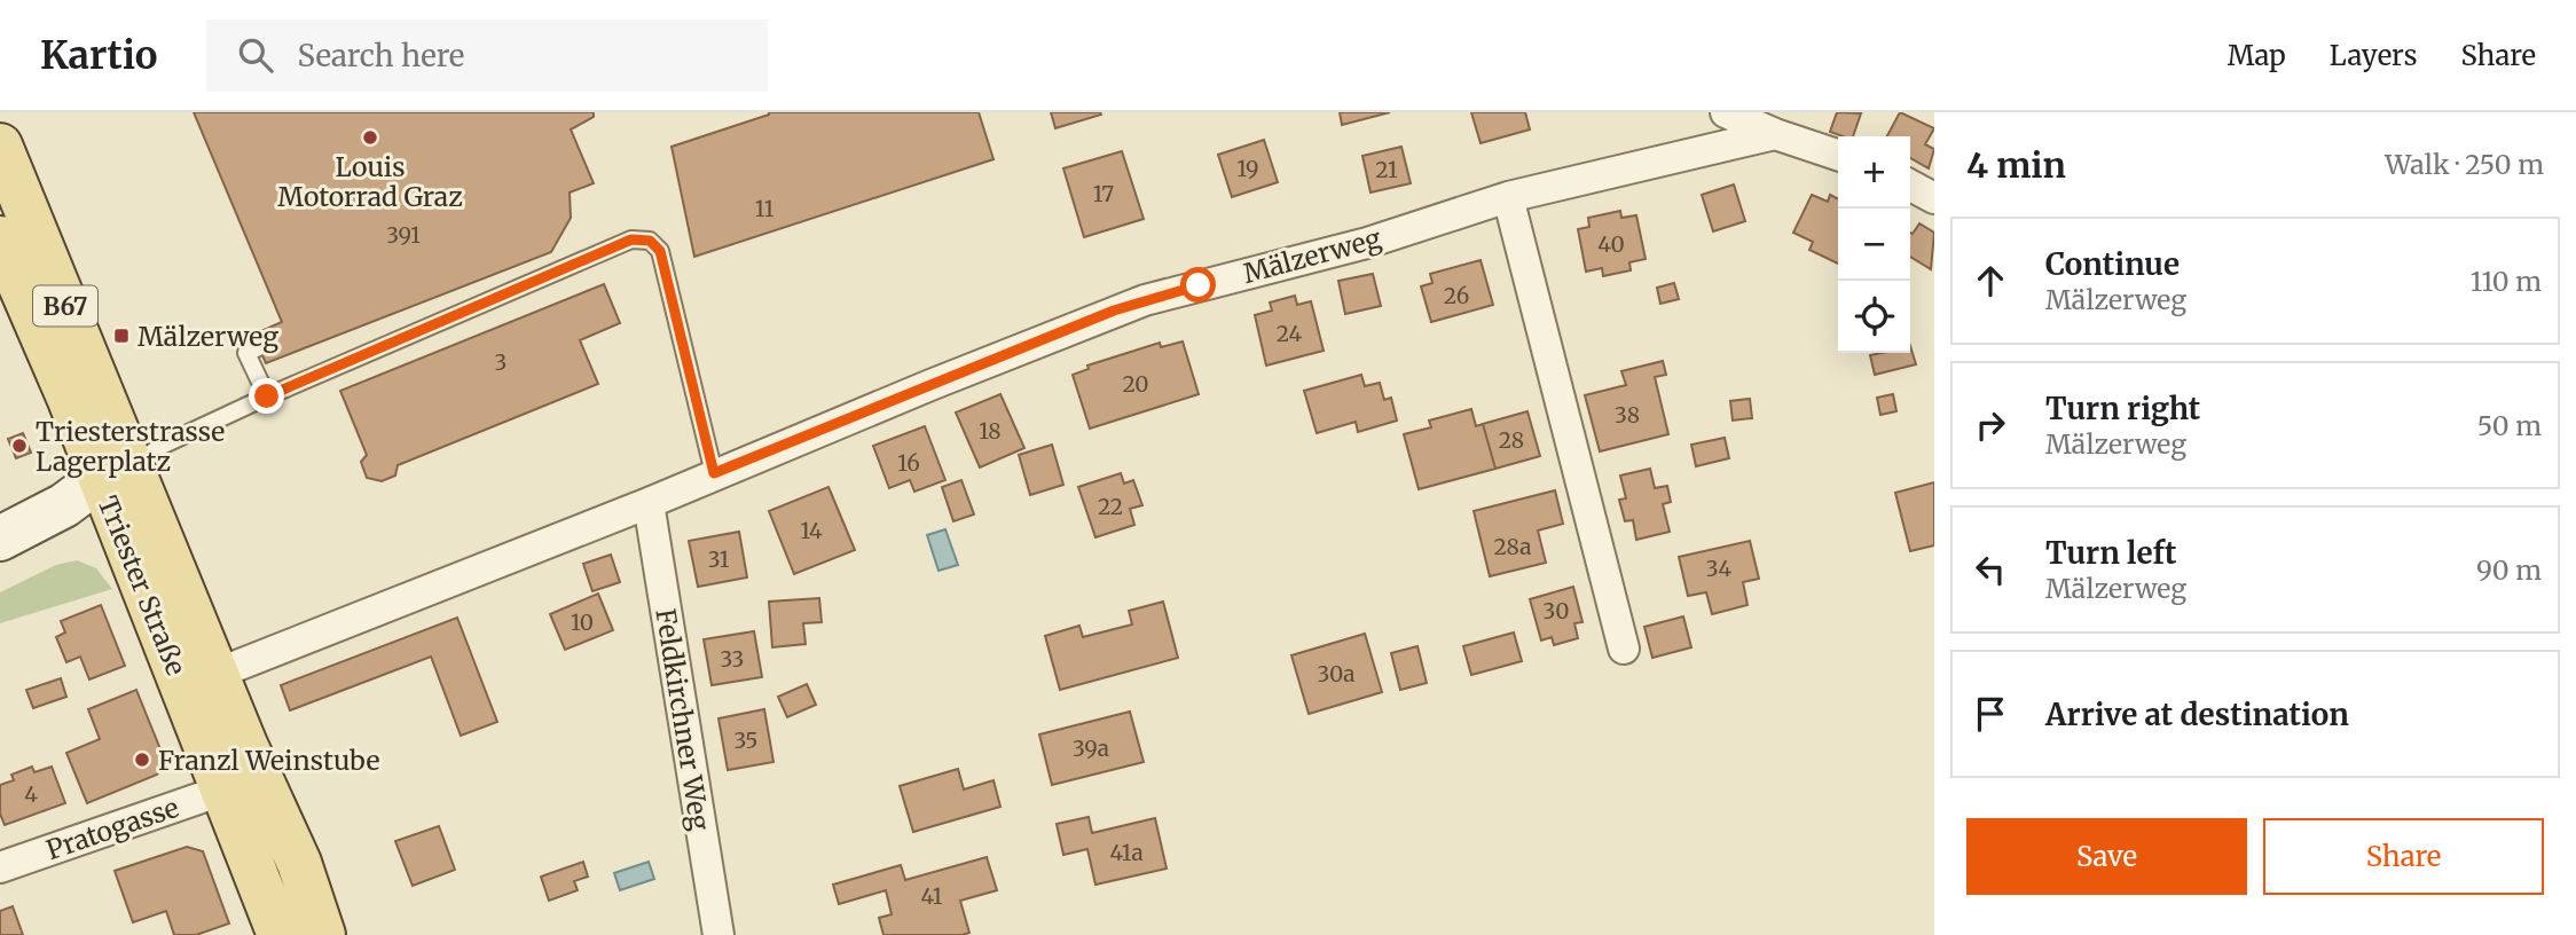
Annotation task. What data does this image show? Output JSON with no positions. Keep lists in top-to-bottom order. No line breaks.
{"streets":{"main road":["B67","Triester Straße"],"street":["Mälzerweg","Feldkirchner Weg","Pratogasse"]},"crossings":[["Mälzerweg","Triester Straße"],["Mälzerweg","Feldkirchner Weg"],["Triester Straße","Pratogasse"]],"places":{"other":["Louis Motorrad Graz","Triesterstrasse Lagerplatz","Franzl Weinstube"],"transit":["Mälzerweg"]},"house_numbers":["19","21","17","11","391","40","26","24","3","20","38","18","28","16","22","14","28a","31","34","30","10","33","30a","35","39a","4","41a","41"],"page":{"header":"Kartio","search":"Search here","nav":["Map","Layers","Share"],"heading":["4 min","Walk · 250 m"],"map_buttons":["+","−"],"list":[["Continue","Mälzerweg","110 m"],["Turn right","Mälzerweg","50 m"],["Turn left","Mälzerweg","90 m"],"Arrive at destination"],"buttons":["Save","Share"]}}
